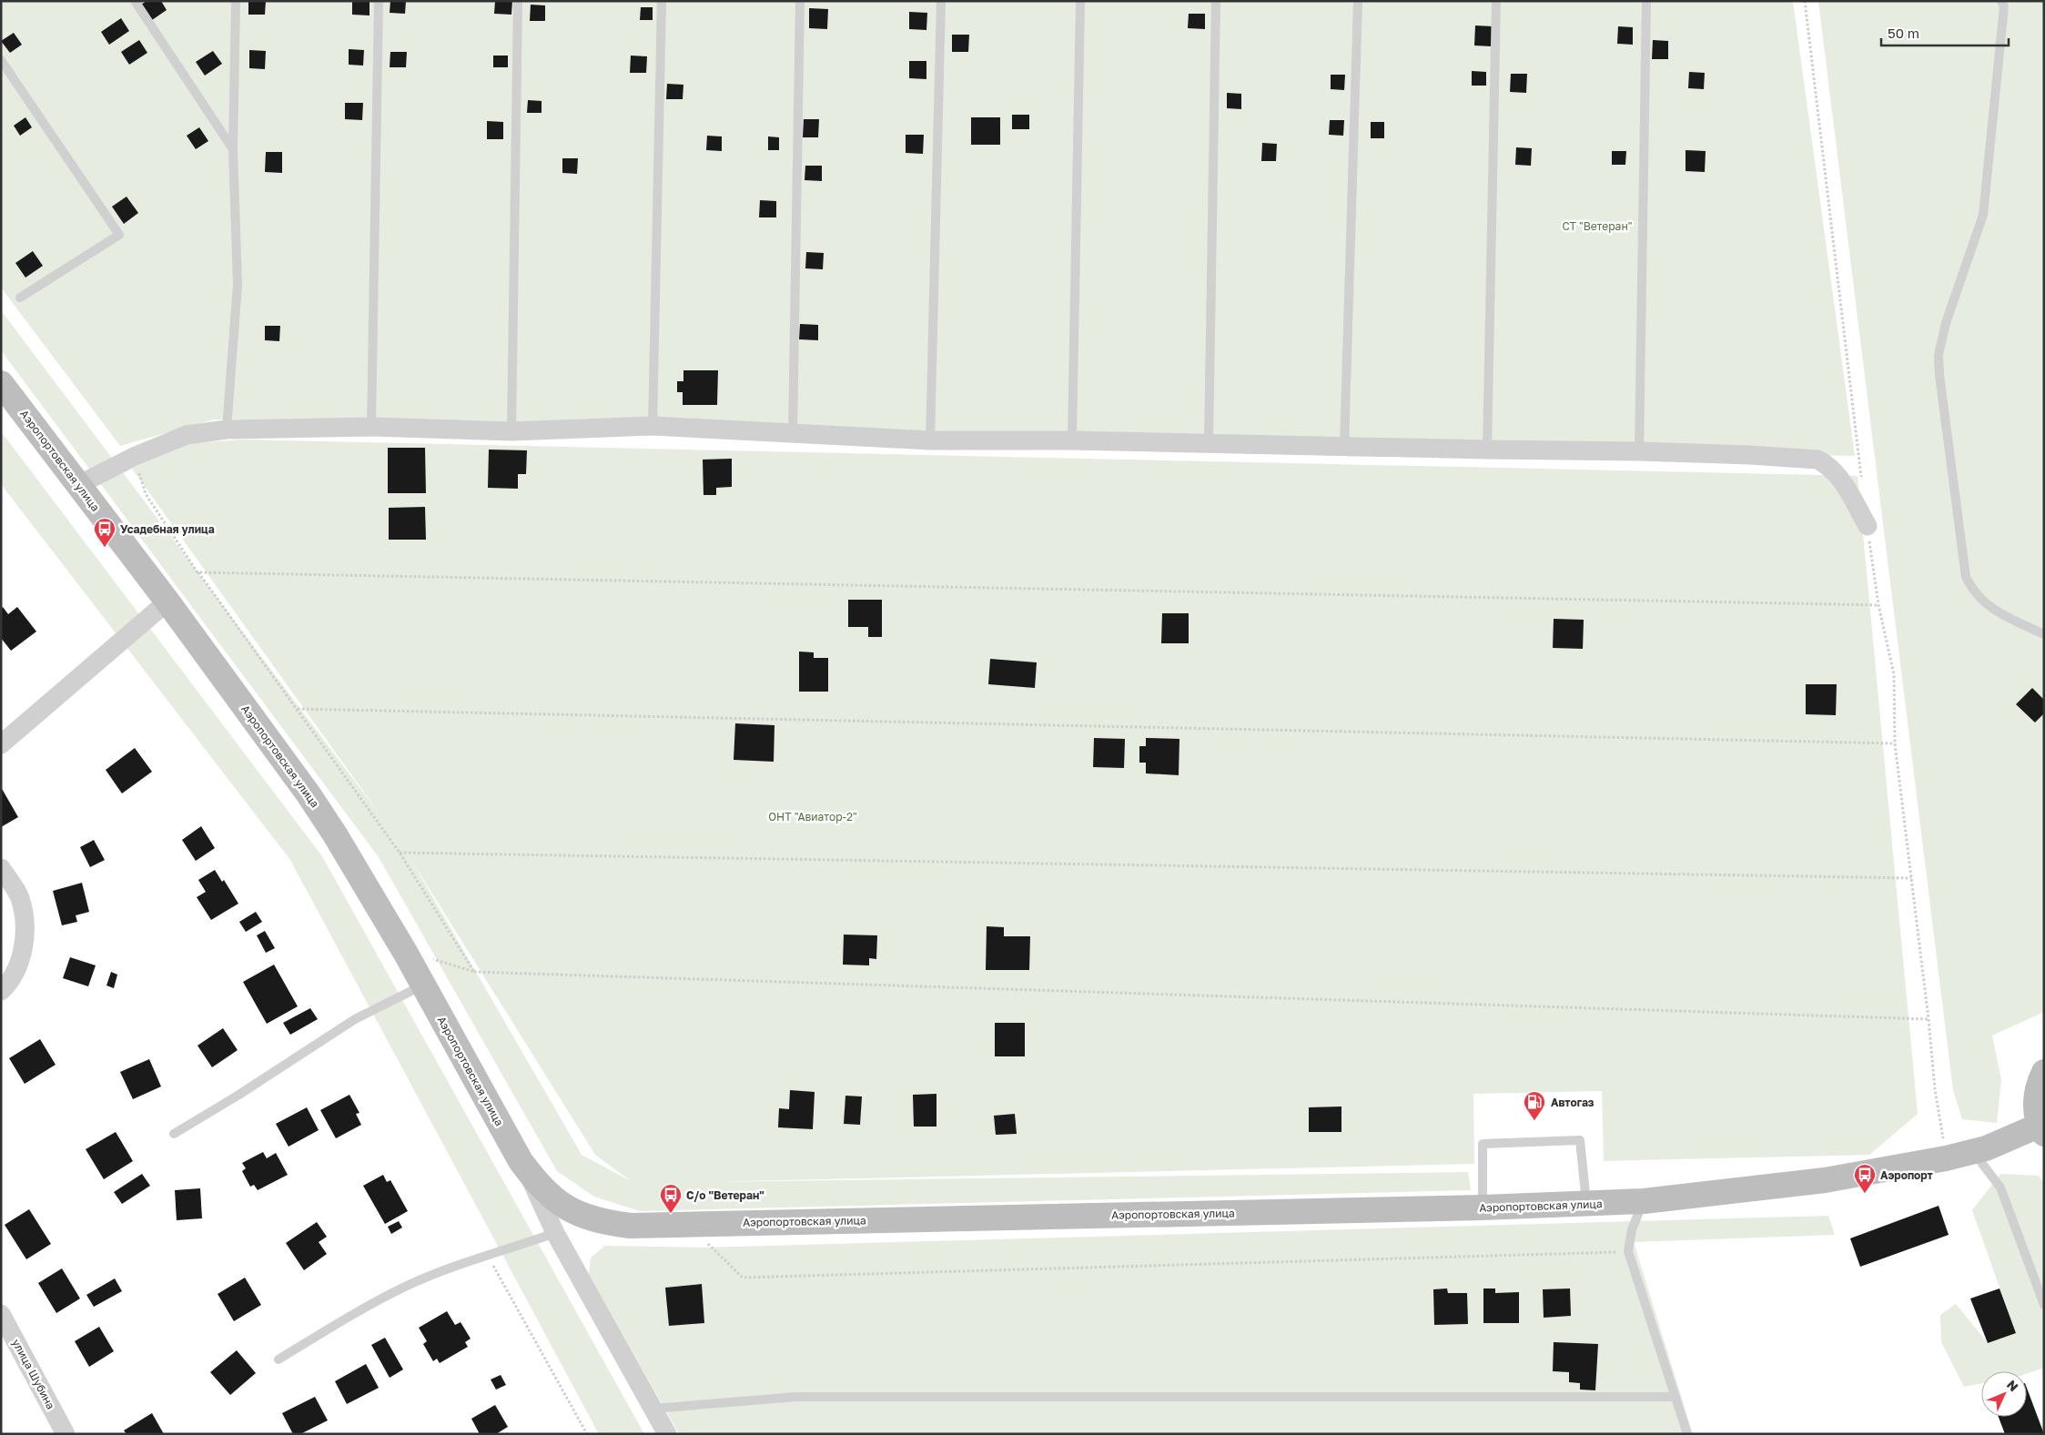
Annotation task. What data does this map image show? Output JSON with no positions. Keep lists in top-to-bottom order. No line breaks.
{"streets":{"street":["Аэропортовская улица","улица Шубина"]},"parks":["СТ \"Ветеран\"","ОНТ \"Авиатор-2\""],"places":{"bus stop":["Усадебная улица","Аэропорт","С/о \"Ветеран\""],"fuel station":["Автогаз"]},"scale_bar":"50 m","north":"top right"}
